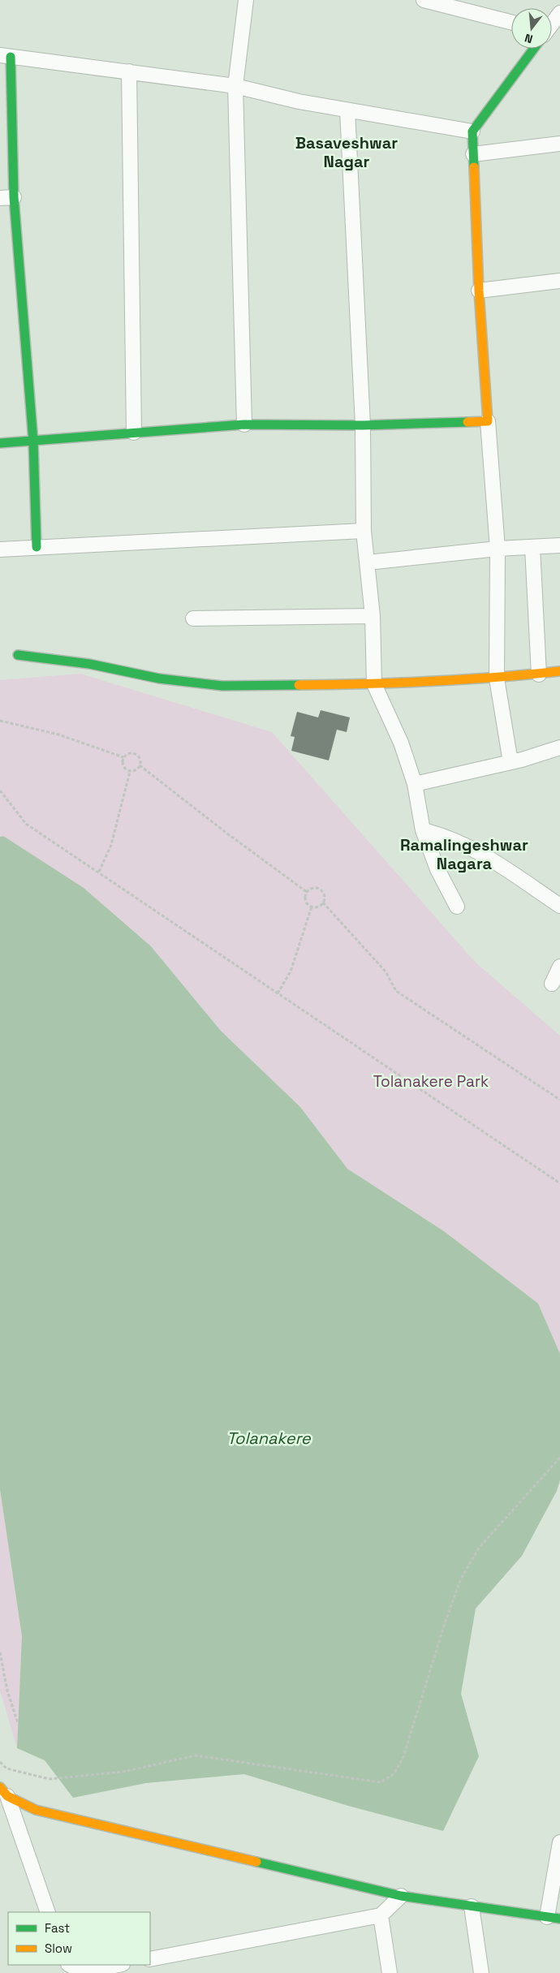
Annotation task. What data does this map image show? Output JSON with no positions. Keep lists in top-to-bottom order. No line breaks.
{"districts":["Basaveshwar Nagar","Ramalingeshwar Nagara"],"water":["Tolanakere"],"parks":["Tolanakere Park"],"legend":["Fast","Slow"],"north":"bottom"}
